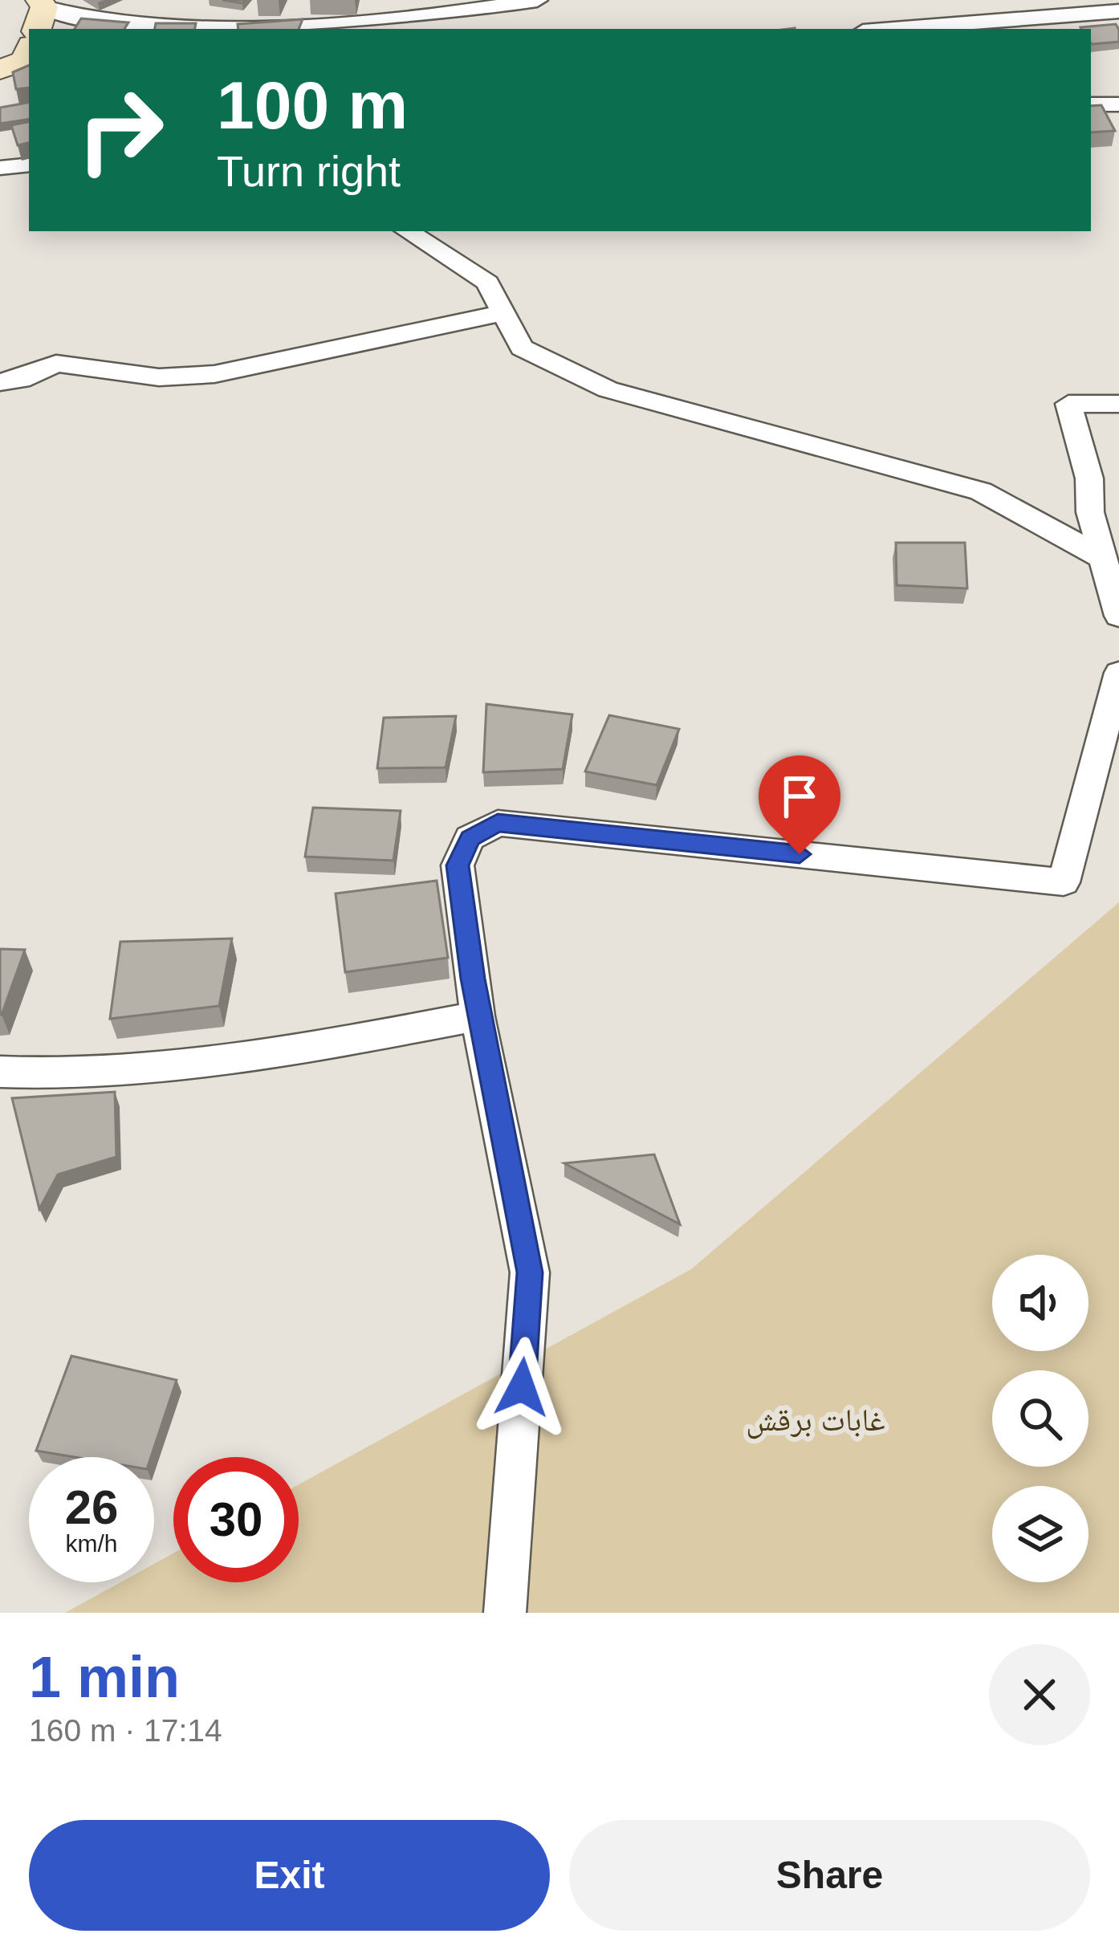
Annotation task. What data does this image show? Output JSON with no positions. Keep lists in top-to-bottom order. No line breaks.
{"parks":["غابات برقش"],"page":{"turn":["100 m","Turn right"],"speed":"26 km/h","limit":"30","heading":["1 min","160 m · 17:14"],"buttons":["Exit","Share"]}}
